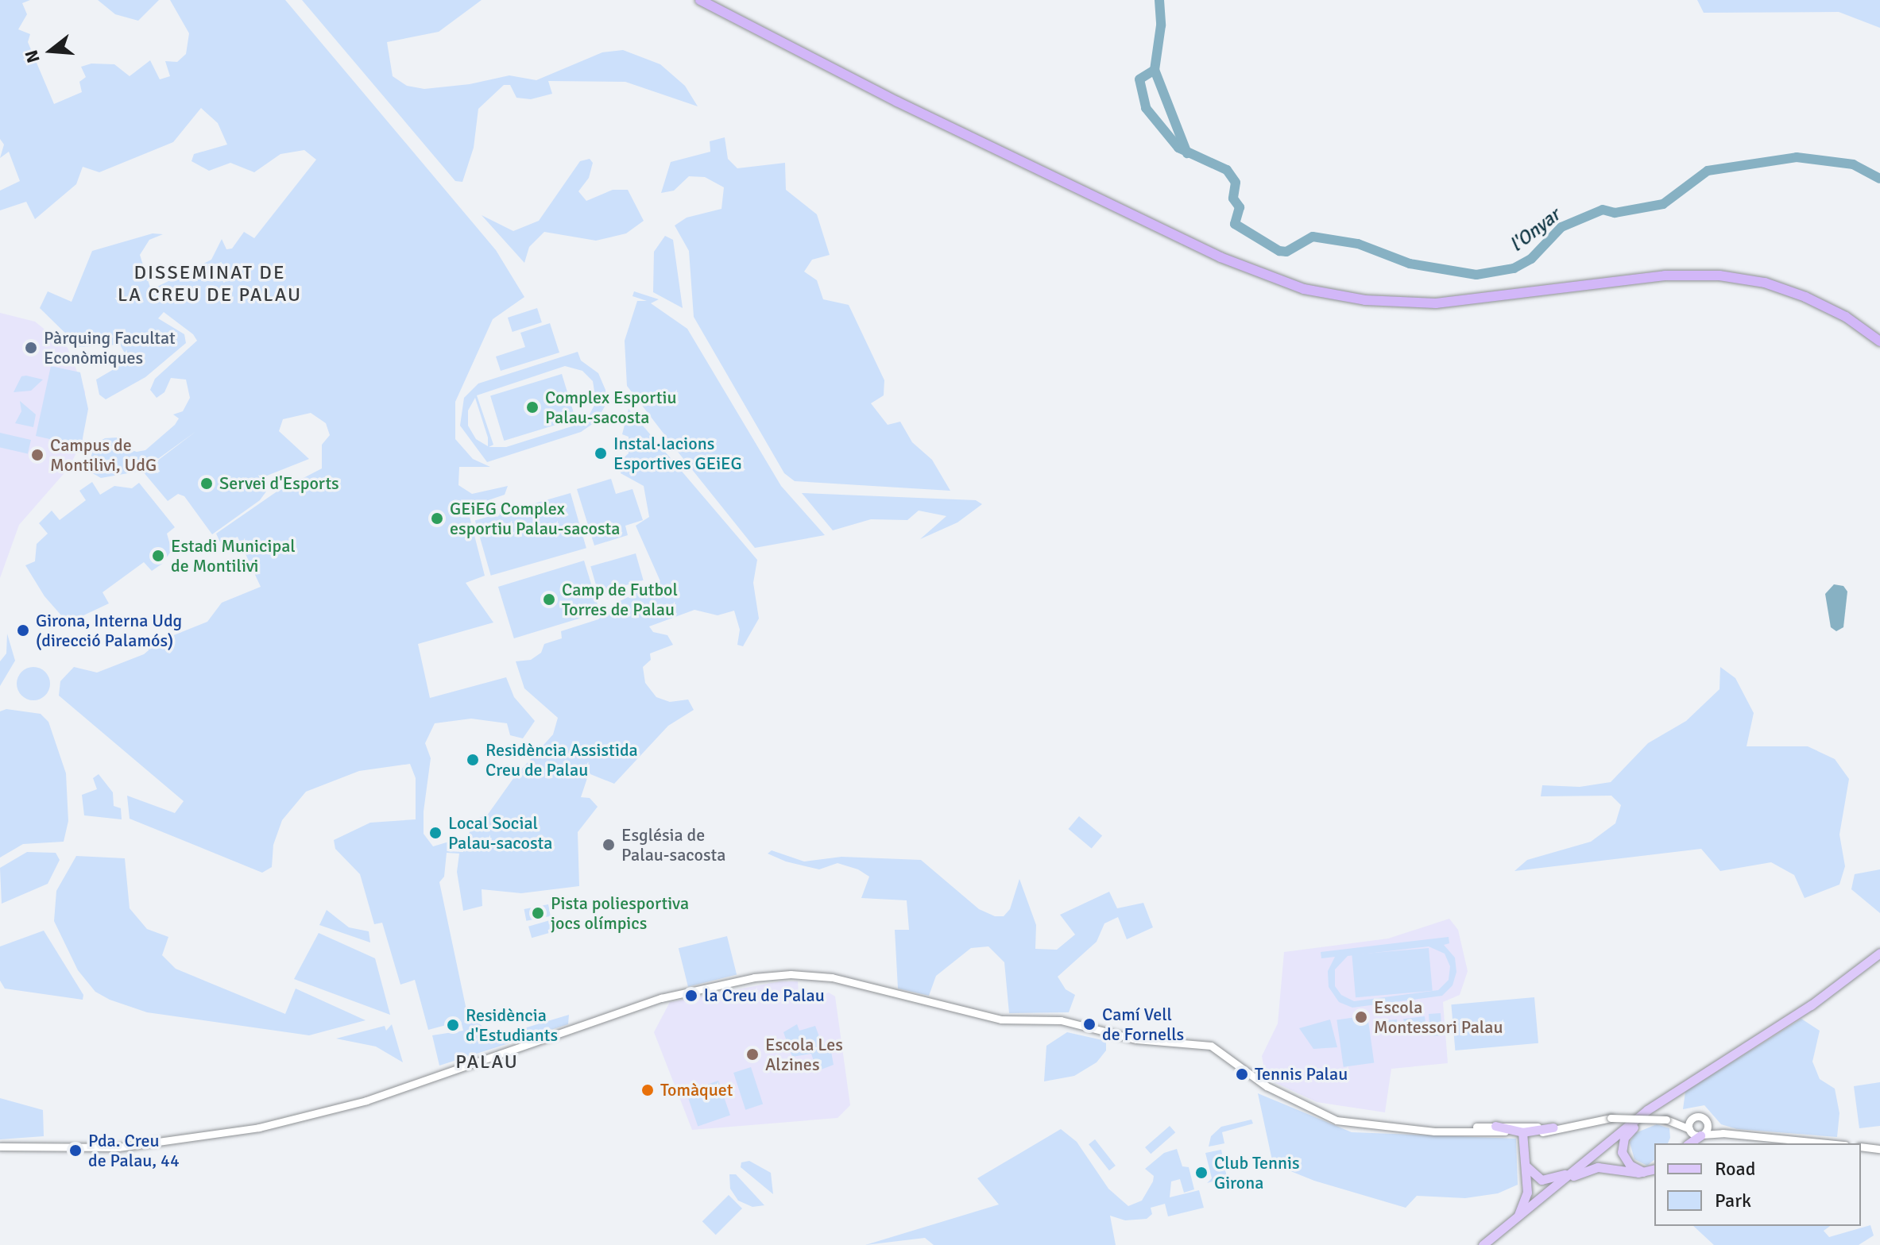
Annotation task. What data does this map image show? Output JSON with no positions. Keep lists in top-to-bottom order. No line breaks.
{"districts":["DISSEMINAT DE LA CREU DE PALAU","PALAU"],"water":["l'Onyar"],"places":["Pàrquing Facultat Econòmiques","Complex Esportiu Palau-sacosta","Instal·lacions Esportives GEiEG","Campus de Montilivi, UdG","Servei d'Esports","GEiEG Complex esportiu Palau-sacosta","Estadi Municipal de Montilivi","Camp de Futbol Torres de Palau","Girona, Interna Udg (direcció Palamós)","Residència Assistida Creu de Palau","Local Social Palau-sacosta","Església de Palau-sacosta","Pista poliesportiva jocs olímpics","la Creu de Palau","Escola Montessori Palau","Camí Vell de Fornells","Residència d'Estudiants","Escola Les Alzines","Tennis Palau","Tomàquet","Pda. Creu de Palau, 44","Club Tennis Girona"],"legend":["Road","Park"],"north":"left"}
